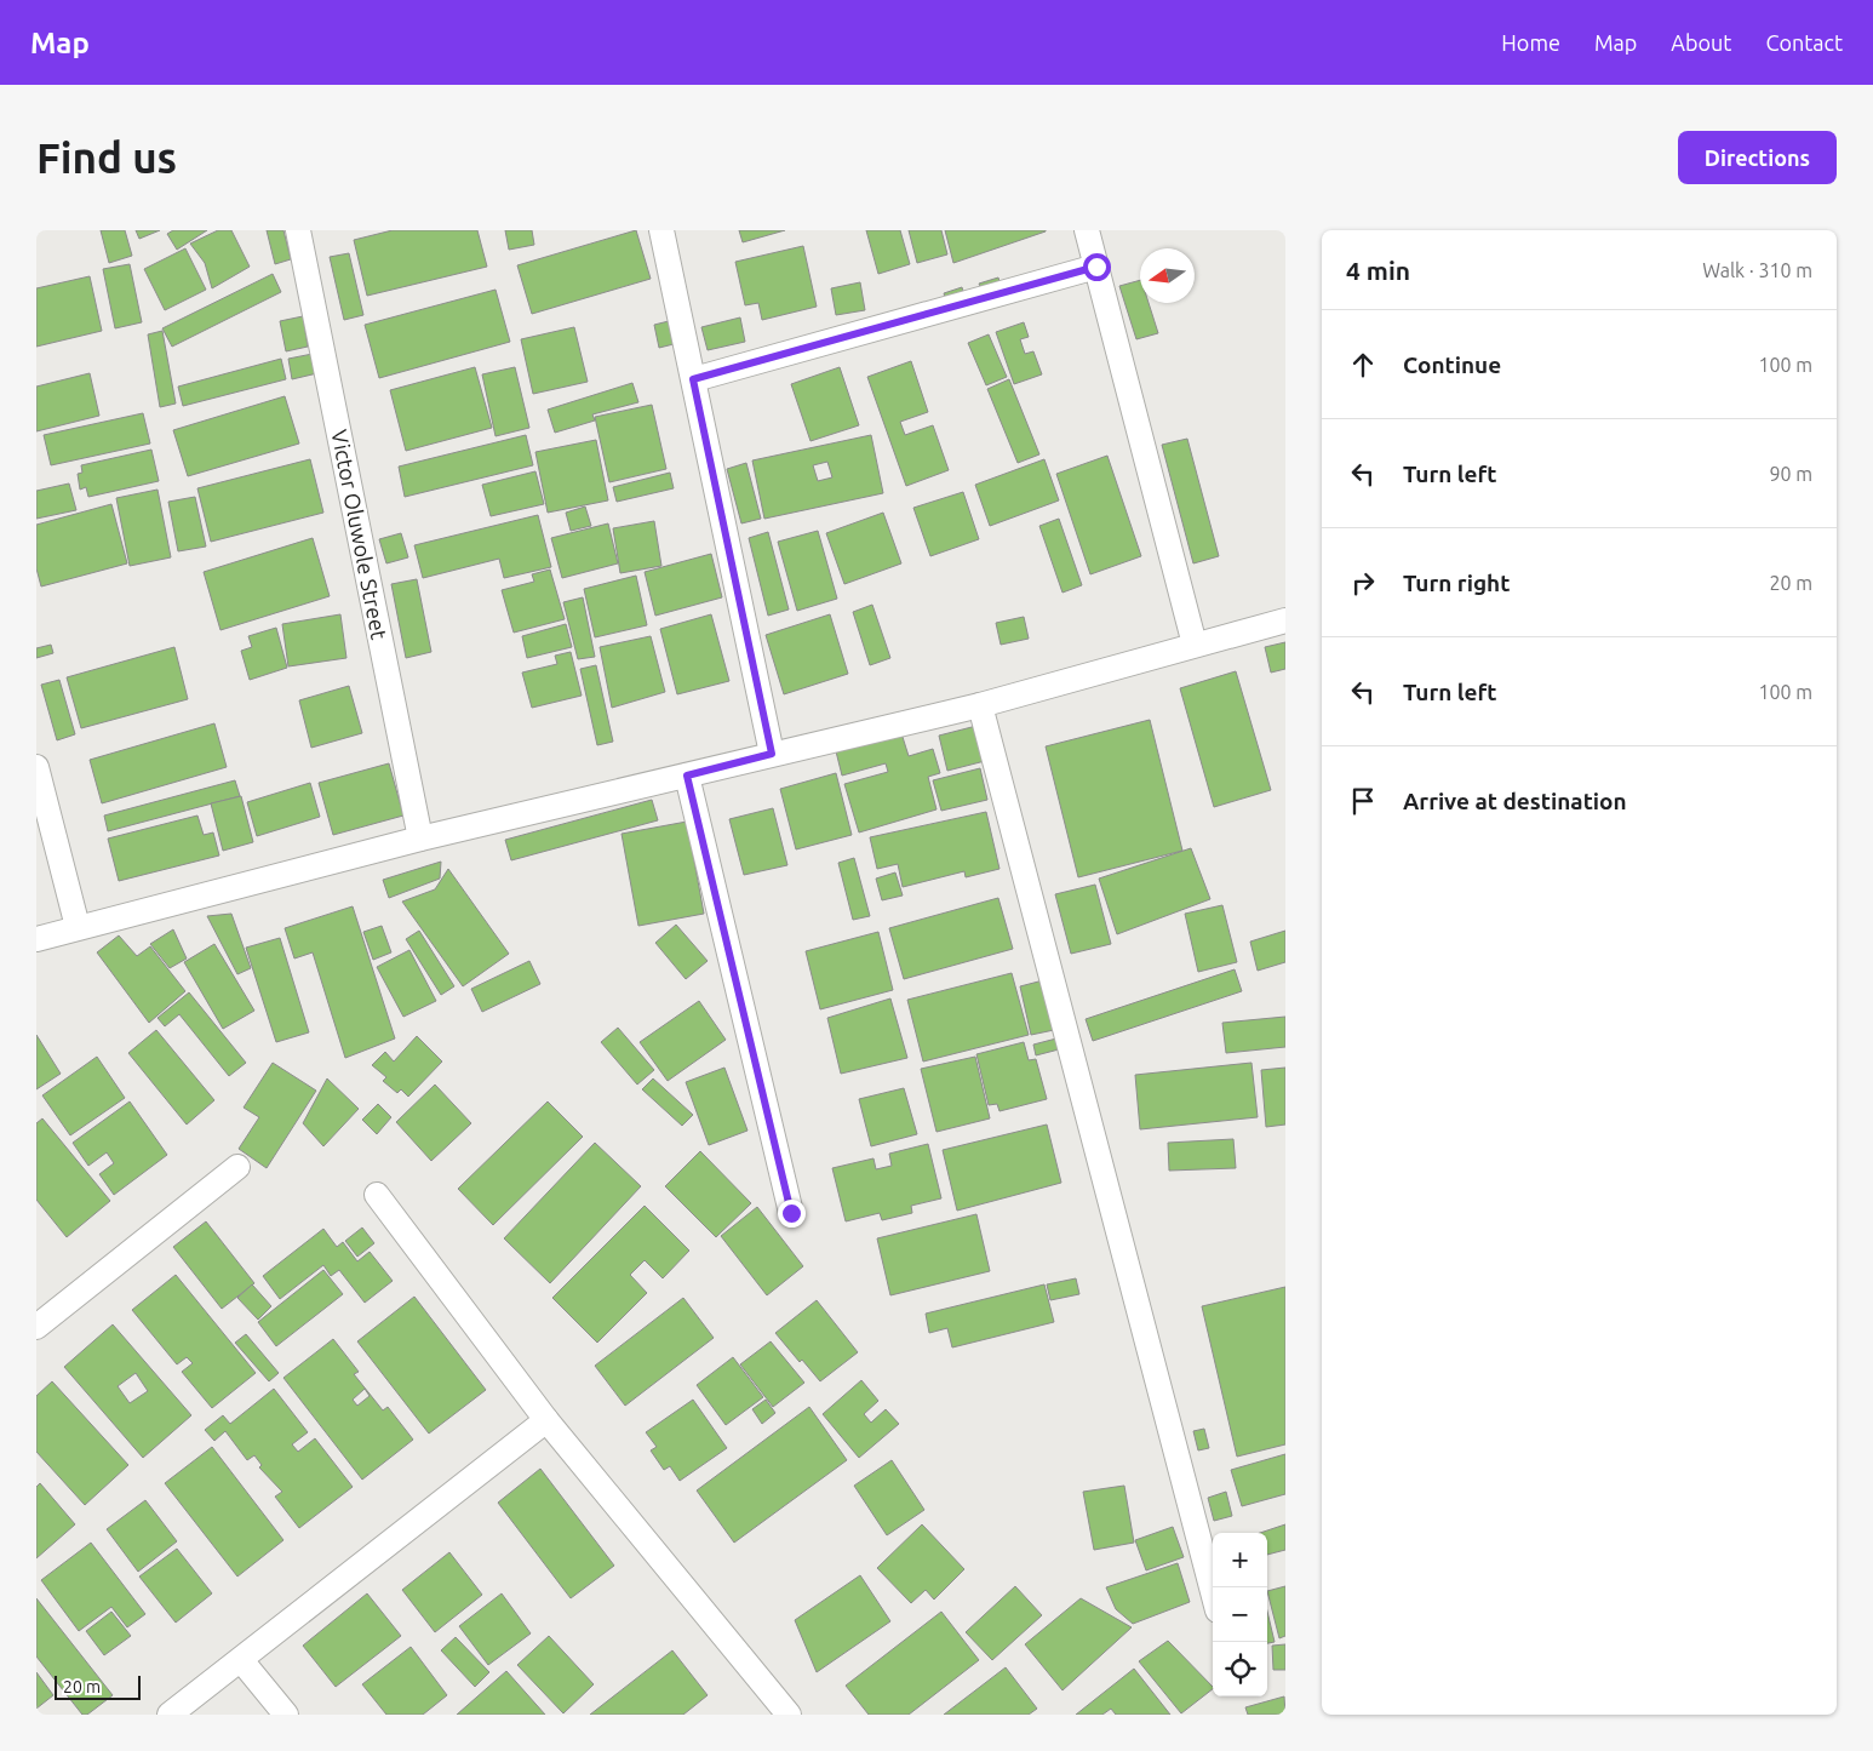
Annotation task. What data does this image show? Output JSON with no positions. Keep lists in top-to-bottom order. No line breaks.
{"streets":{"street":["Victor Oluwole Street"]},"scale_bar":"20 m","north":"left","page":{"header":"Map","nav":["Home","Map","About","Contact"],"buttons":"Directions","title":"Find us","heading":["4 min","Walk · 310 m"],"list":[["Continue","100 m"],["Turn left","90 m"],["Turn right","20 m"],["Turn left","100 m"],"Arrive at destination"],"map_buttons":["+","−"],"scale":"20 m"}}
